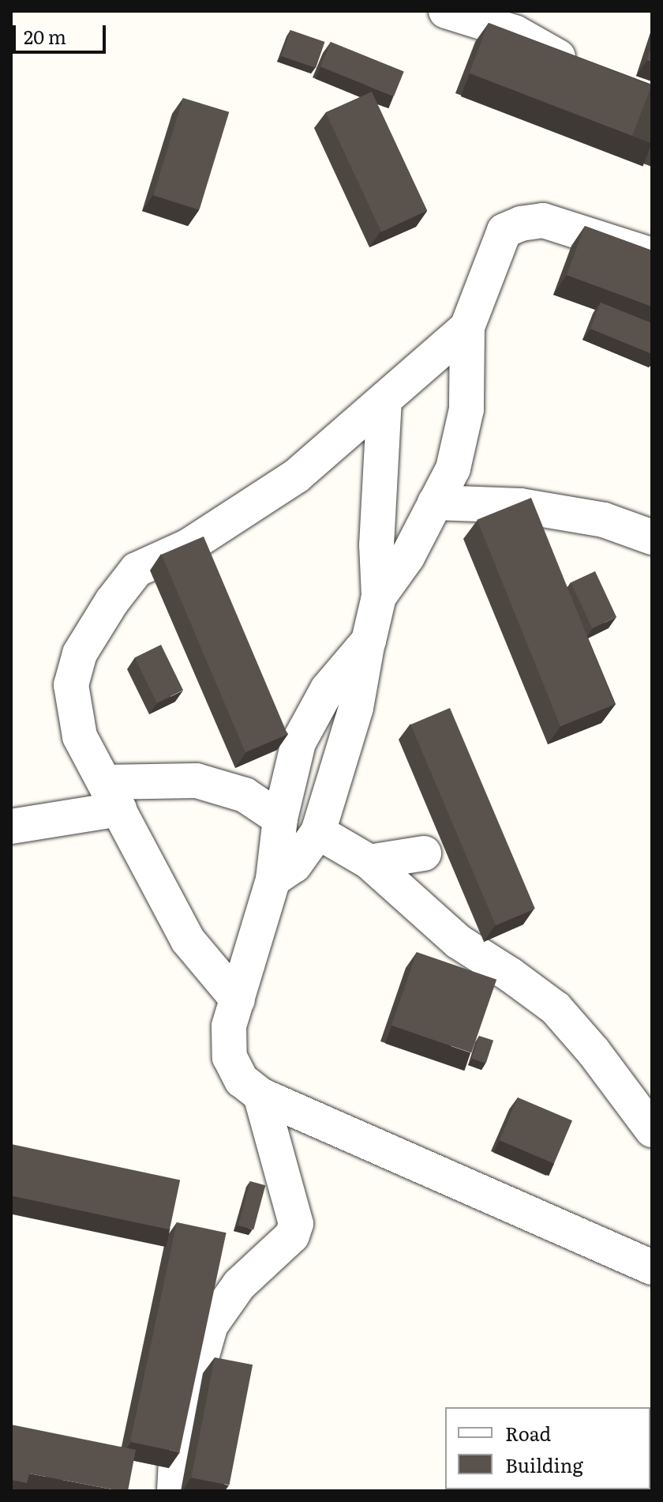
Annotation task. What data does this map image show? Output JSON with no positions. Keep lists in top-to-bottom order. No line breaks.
{"legend":["Road","Building"],"scale_bar":"20 m"}
